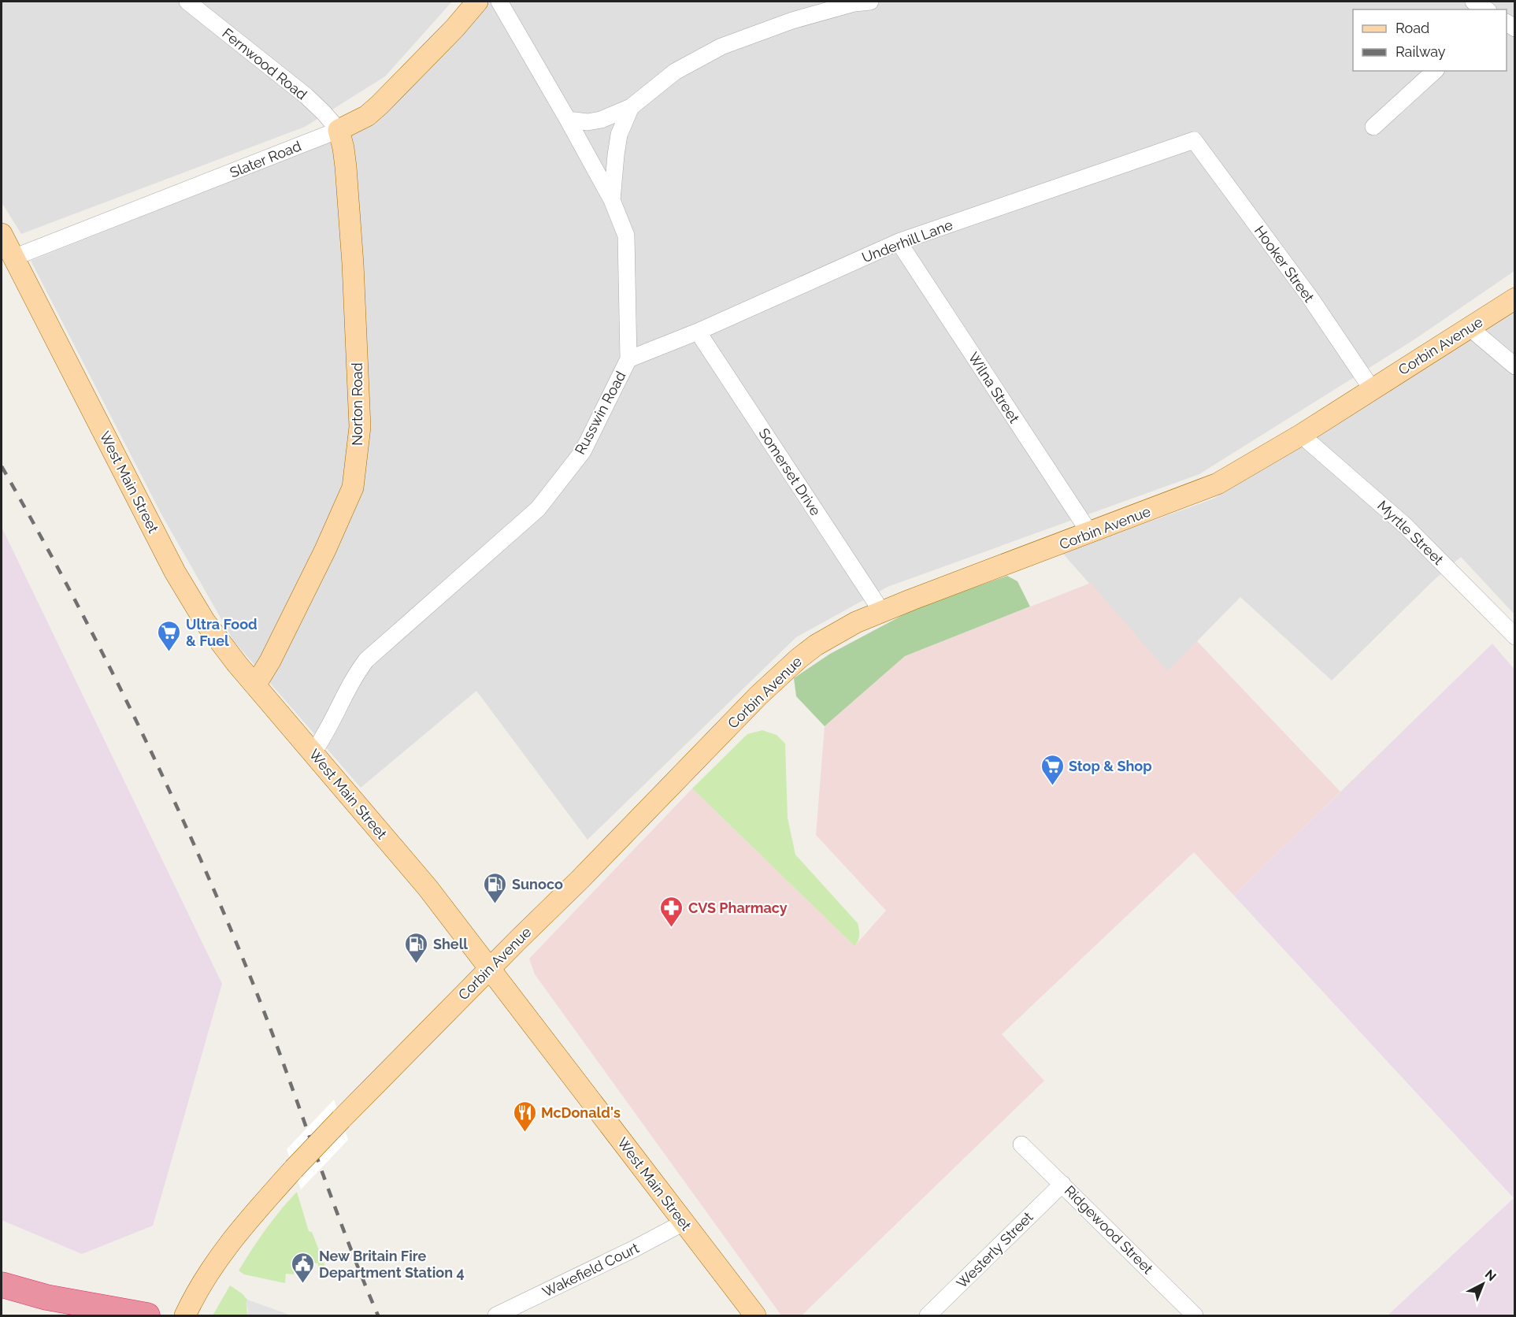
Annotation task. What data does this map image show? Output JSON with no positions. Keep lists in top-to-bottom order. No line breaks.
{"streets":{"main road":["Slater Road","Corbin Avenue","Norton Road","West Main Street"],"street":["Fernwood Road","Underhill Lane","Hooker Street","Wilna Street","Russwin Road","Somerset Drive","Myrtle Street","Ridgewood Street","Westerly Street","Wakefield Court"]},"crossings":[["Fernwood Road","Slater Road"],["Fernwood Road","Norton Road"],["Slater Road","Norton Road"],["Slater Road","West Main Street"],["Underhill Lane","Hooker Street"],["Underhill Lane","Wilna Street"],["Underhill Lane","Russwin Road"],["Underhill Lane","Somerset Drive"],["Hooker Street","Corbin Avenue"],["Corbin Avenue","Wilna Street"],["Corbin Avenue","Somerset Drive"],["Corbin Avenue","West Main Street"],["Corbin Avenue","Myrtle Street"],["Norton Road","West Main Street"],["Russwin Road","West Main Street"],["West Main Street","Wakefield Court"],["Ridgewood Street","Westerly Street"]],"places":{"supermarket":["Ultra Food & Fuel","Stop & Shop"],"fuel station":["Sunoco","Shell"],"pharmacy":["CVS Pharmacy"],"restaurant":["McDonald's"],"public building":["New Britain Fire Department Station 4"]},"legend":["Road","Railway"],"north":"top right"}
